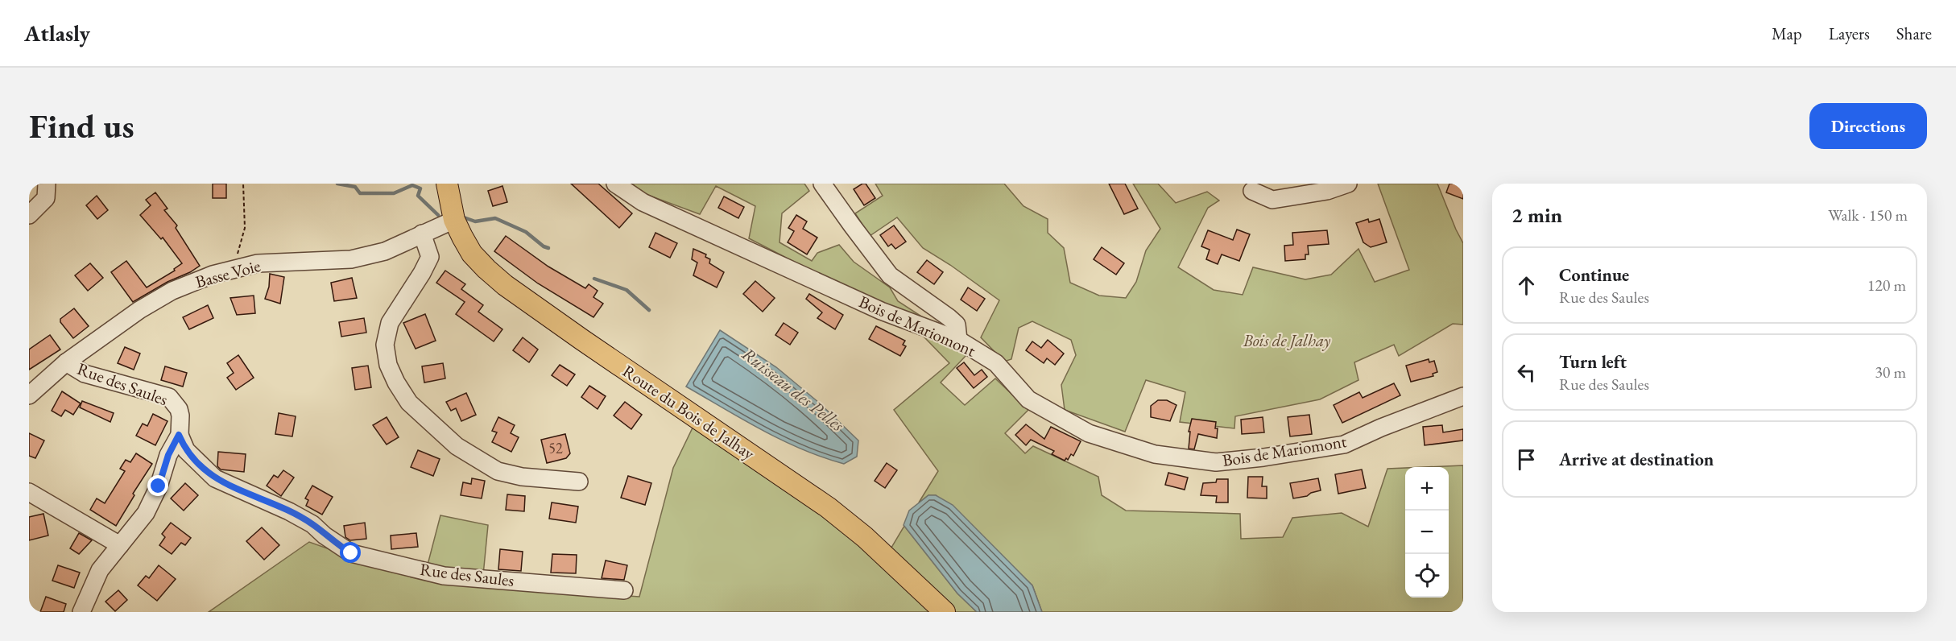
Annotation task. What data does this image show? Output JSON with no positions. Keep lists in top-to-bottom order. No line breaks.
{"streets":{"main road":["Route du Bois de Jalhay"],"street":["Basse Voie","Bois de Mariomont","Rue des Saules"]},"crossings":[["Basse Voie","Rue des Saules"],["Basse Voie","Route du Bois de Jalhay"]],"water":["Ruisseau des Pelles"],"parks":["Bois de Jalhay"],"house_numbers":["52"],"page":{"header":"Atlasly","nav":["Map","Layers","Share"],"buttons":"Directions","title":"Find us","heading":["2 min","Walk · 150 m"],"list":[["Continue","Rue des Saules","120 m"],["Turn left","Rue des Saules","30 m"],"Arrive at destination"],"map_buttons":["+","−"]}}
